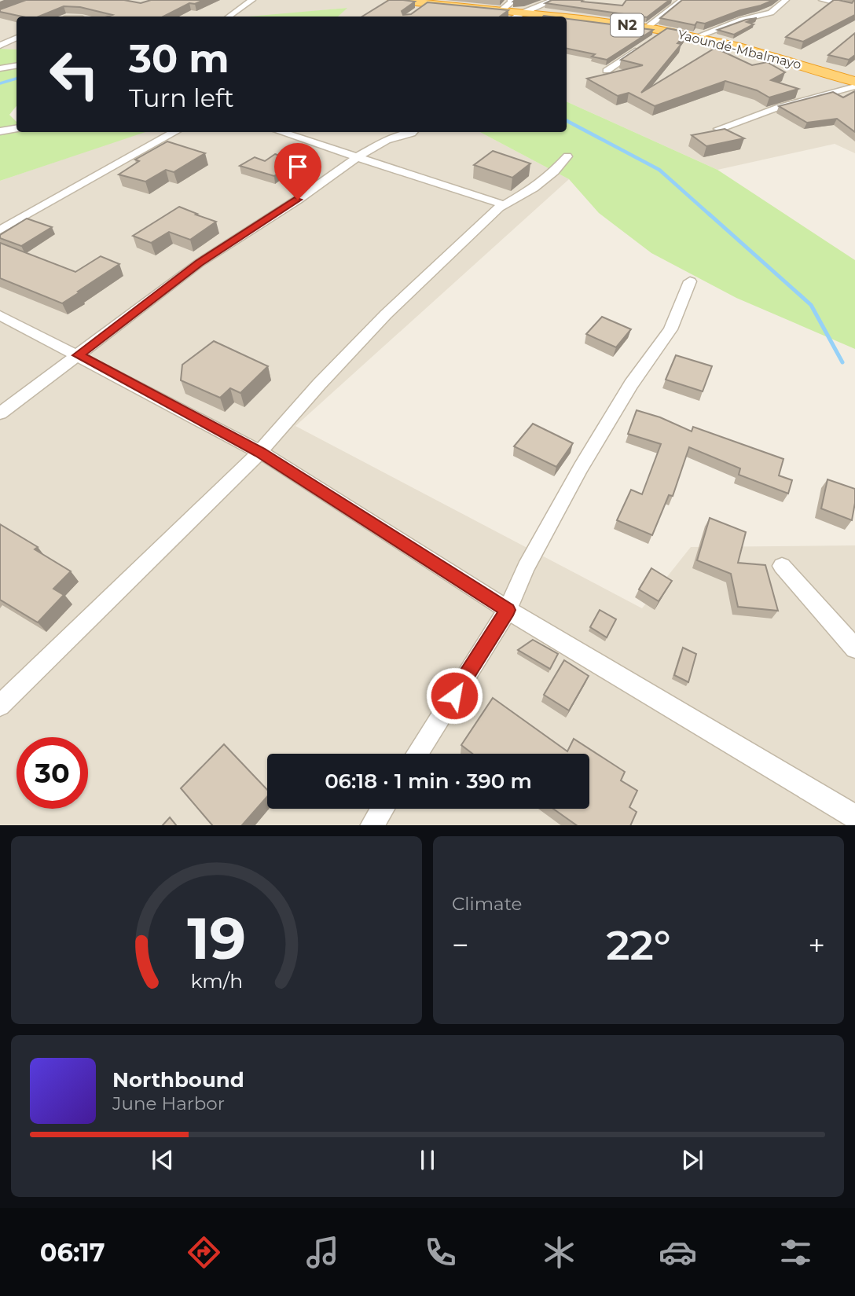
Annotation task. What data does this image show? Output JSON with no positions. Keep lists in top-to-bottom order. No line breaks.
{"streets":{"highway":["N2","Yaoundé-Mbalmayo"]},"page":{"turn":["30 m","Turn left"],"limit":"30","trip":"06:18 · 1 min · 390 m","tile":"Climate","heat":["−","22°","+"],"song":["Northbound","June Harbor"],"tabs":"06:17","gauge":["19","km/h"]}}
